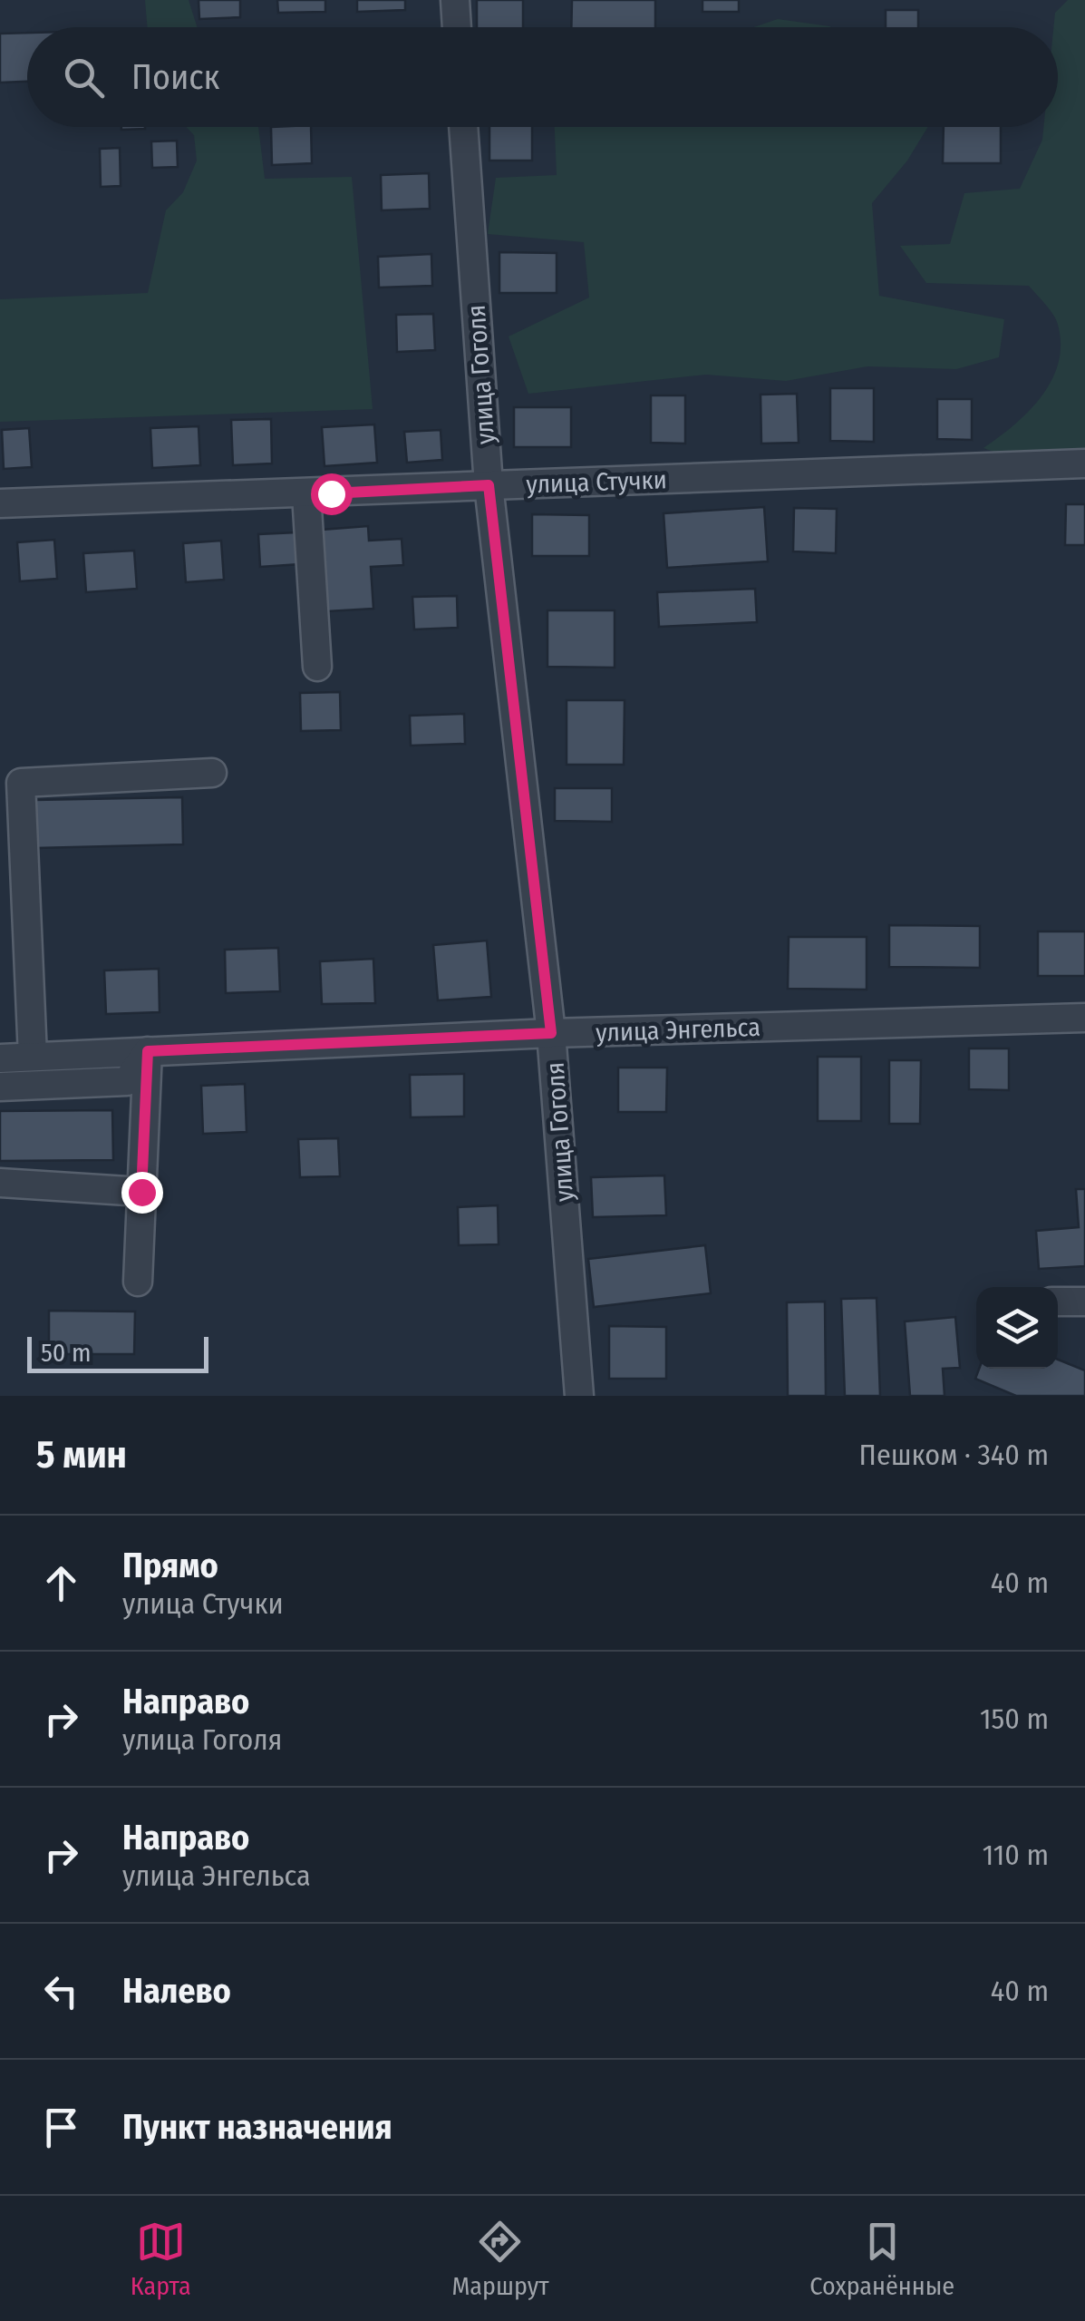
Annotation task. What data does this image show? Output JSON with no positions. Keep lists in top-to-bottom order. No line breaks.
{"streets":{"street":["улица Гоголя","улица Стучки","улица Энгельса"]},"crossings":[["улица Гоголя","улица Стучки"],["улица Гоголя","улица Энгельса"]],"scale_bar":"50 m","page":{"search":"Поиск","scale":"50 m","heading":["5 мин","Пешком · 340 m"],"list":[["Прямо","улица Стучки","40 m"],["Направо","улица Гоголя","150 m"],["Направо","улица Энгельса","110 m"],["Налево","40 m"],"Пункт назначения"],"nav":["Карта","Маршрут","Сохранённые"]}}
